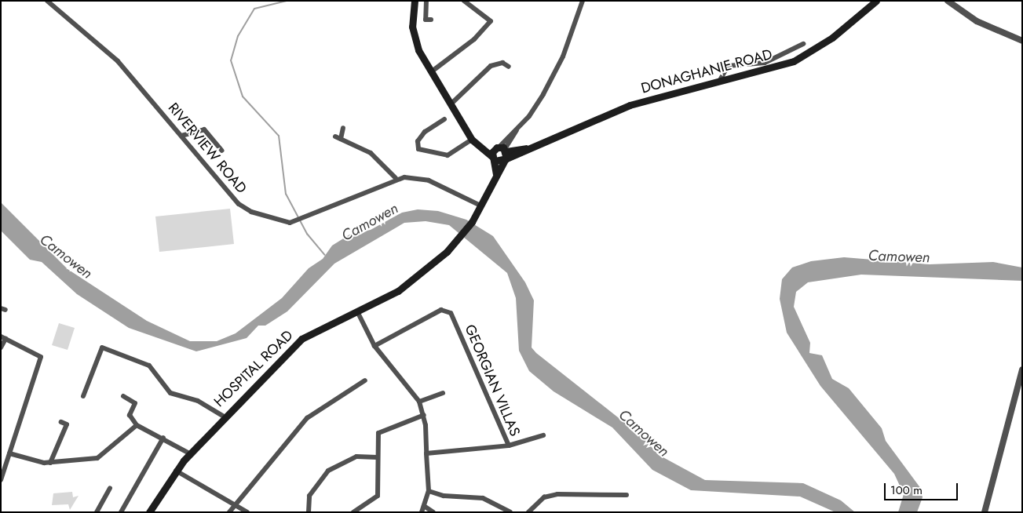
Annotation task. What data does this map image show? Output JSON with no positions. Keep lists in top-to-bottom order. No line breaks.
{"streets":{"main road":["DONAGHANIE ROAD","HOSPITAL ROAD"],"street":["RIVERVIEW ROAD","GEORGIAN VILLAS"]},"crossings":[["RIVERVIEW ROAD","HOSPITAL ROAD"]],"water":["Camowen"],"scale_bar":"100 m"}
